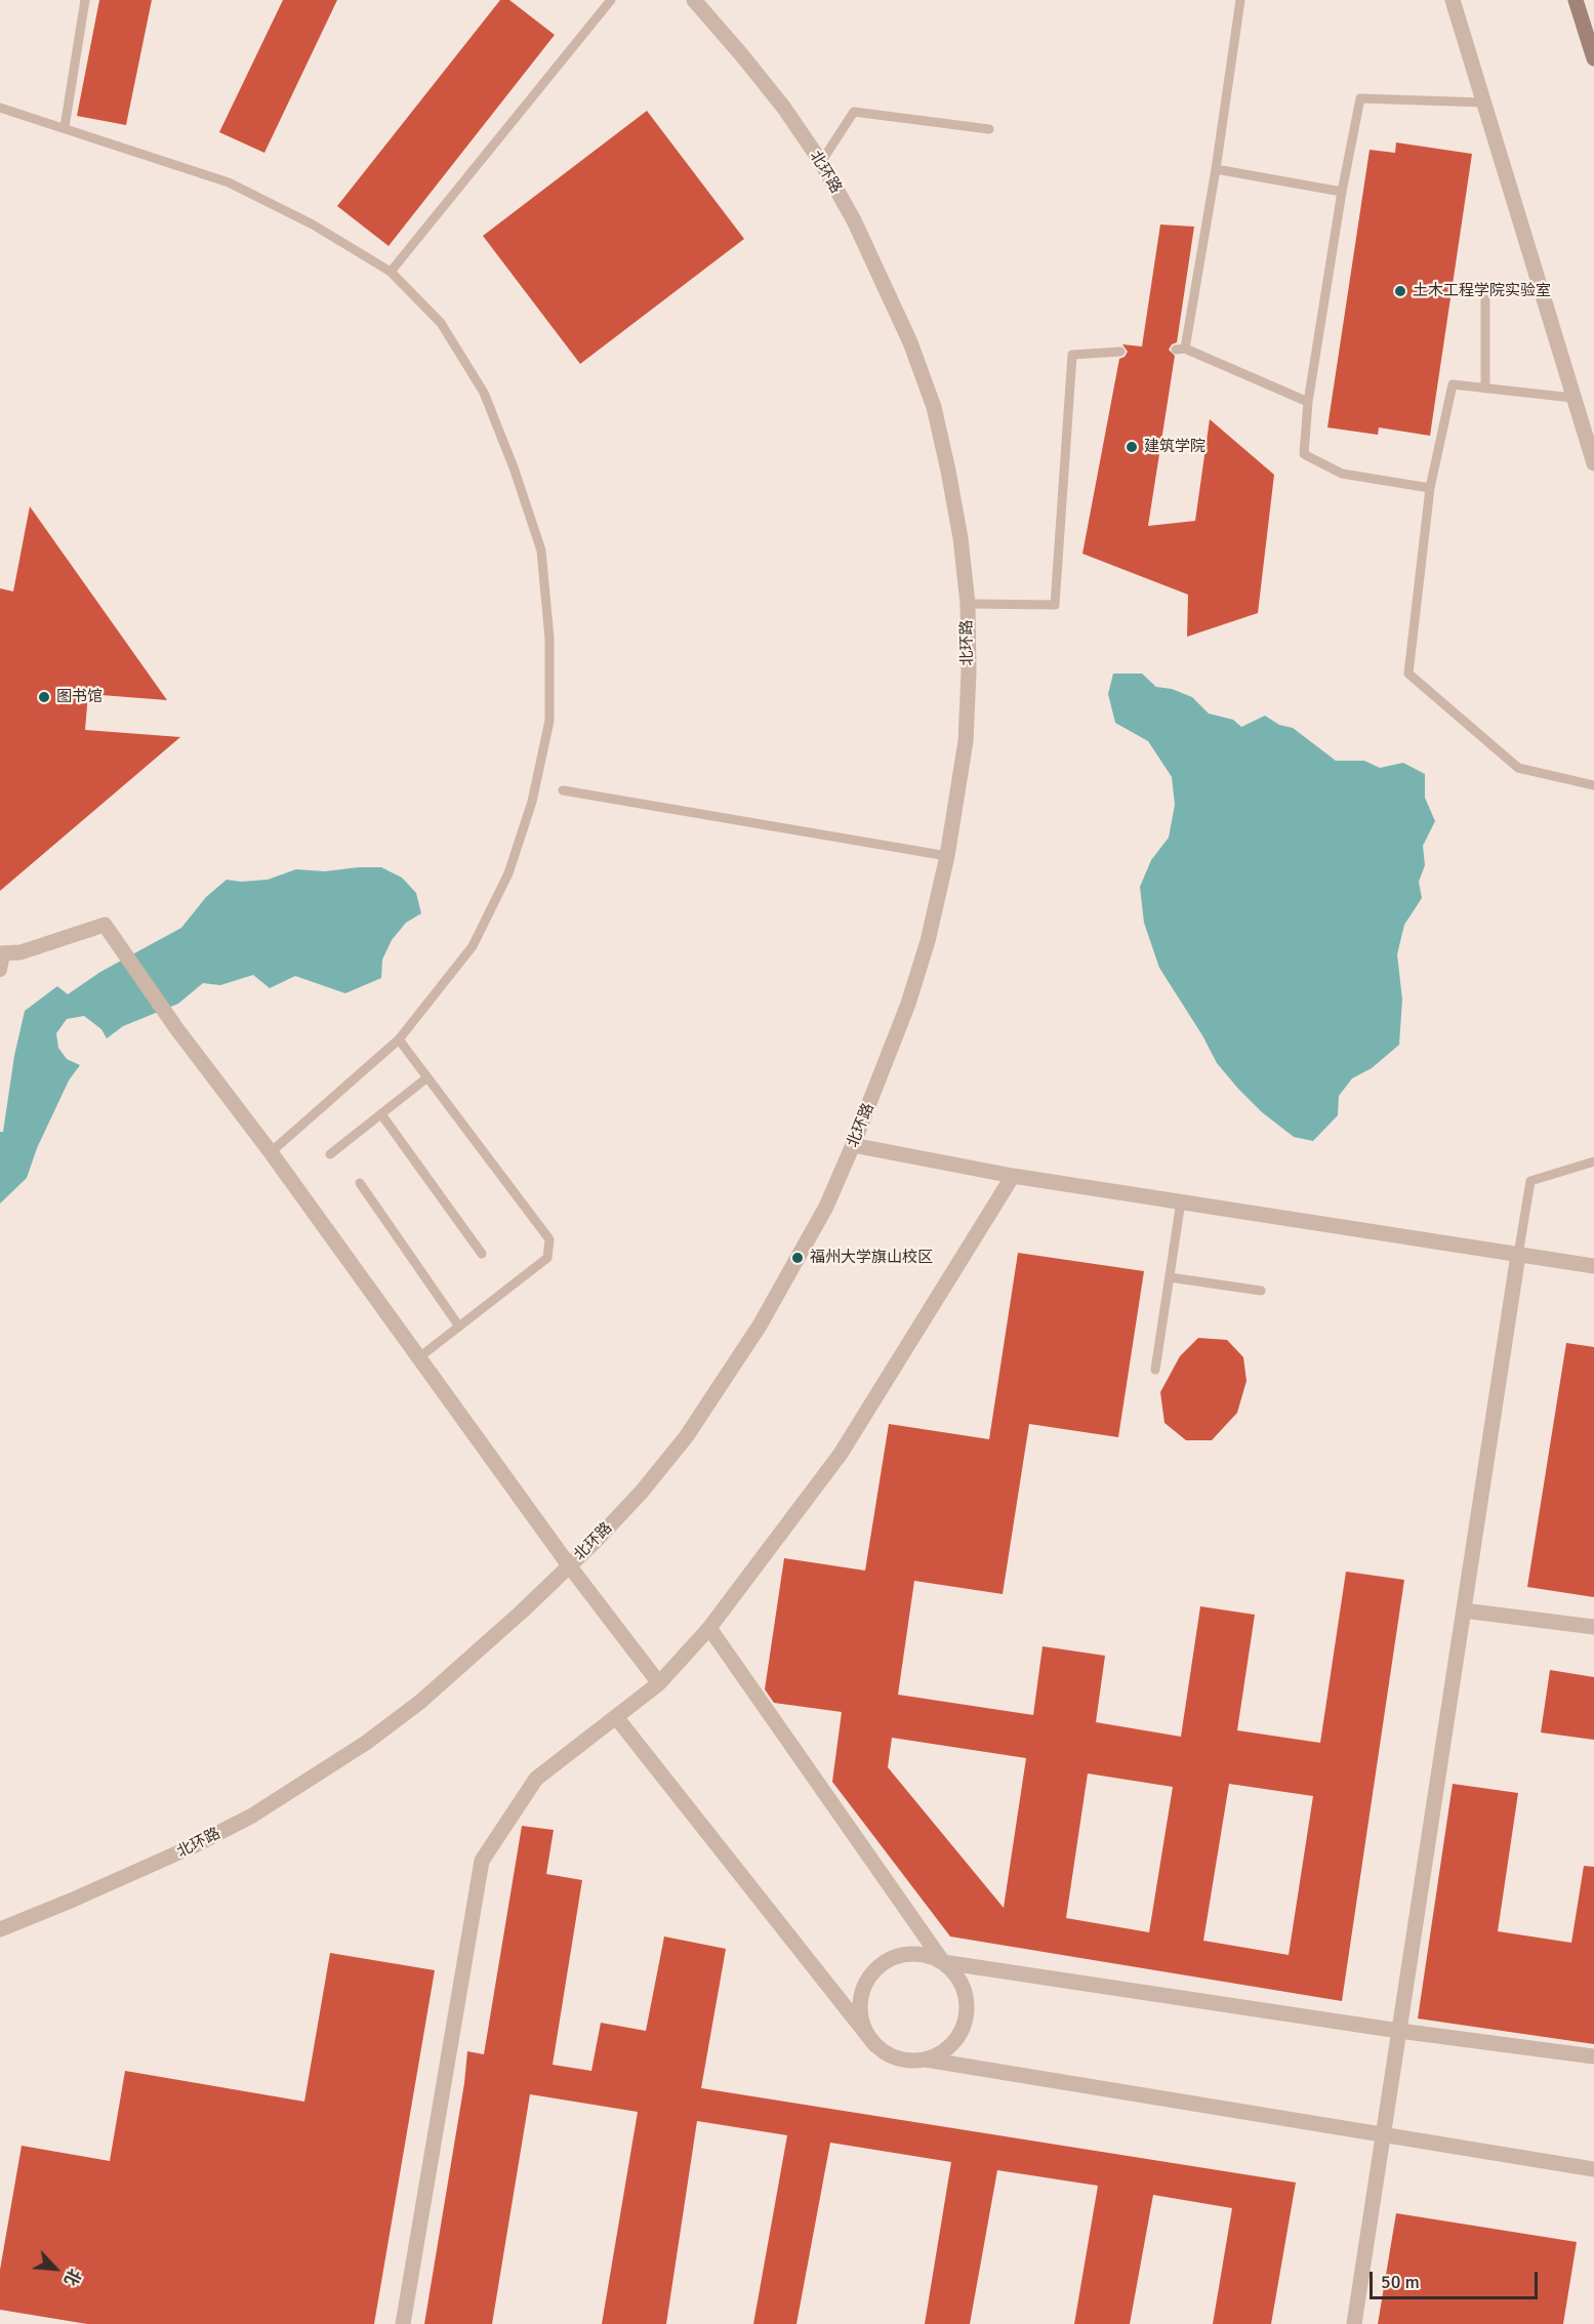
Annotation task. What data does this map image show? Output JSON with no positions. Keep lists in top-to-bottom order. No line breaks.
{"streets":{"street":["北环路"]},"places":["土木工程学院实验室","建筑学院","图书馆","福州大学旗山校区"],"scale_bar":"50 m","north":"bottom right"}
